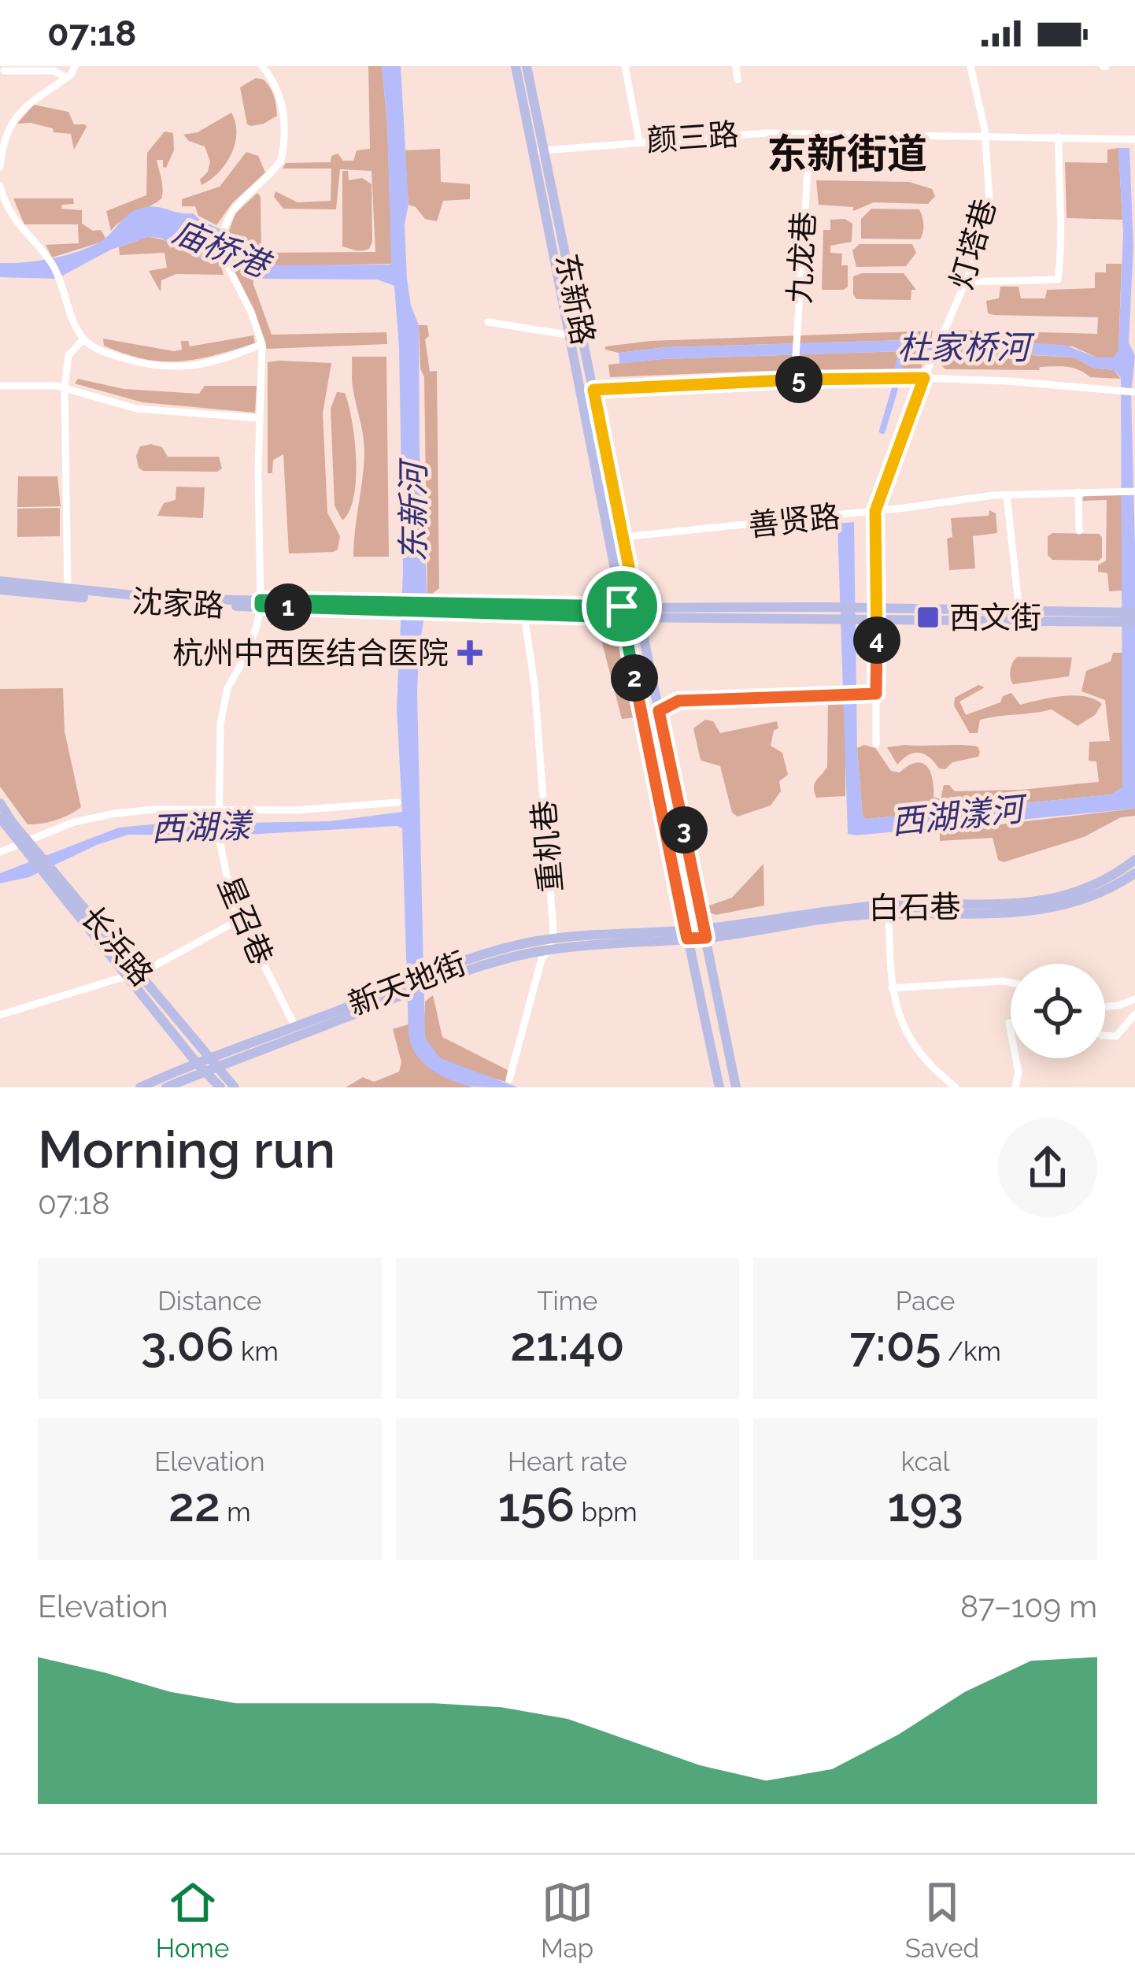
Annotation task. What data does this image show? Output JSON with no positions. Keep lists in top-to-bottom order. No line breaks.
{"streets":{"main road":["东新路","沈家路","白石巷","长浜路","新天地街"],"street":["颜三路","灯塔巷","九龙巷","善贤路","重机巷","星召巷"]},"crossings":[["颜三路","灯塔巷"],["颜三路","九龙巷"],["颜三路","东新路"],["灯塔巷","善贤路"],["东新路","善贤路"],["东新路","沈家路"],["东新路","白石巷"],["东新路","新天地街"],["沈家路","重机巷"],["沈家路","星召巷"],["重机巷","新天地街"],["白石巷","新天地街"],["星召巷","新天地街"],["长浜路","新天地街"]],"districts":["东新街道"],"water":["庙桥港","杜家桥河","东新河","西湖漾河","西湖漾"],"places":{"transit":["西文街"],"health":["杭州中西医结合医院"]},"page":{"status":"07:18","pins":["5","1","4","2","3"],"heading":["Morning run","07:18"],"stats":[["Distance","3.06 km"],["Time","21:40"],["Pace","7:05 /km"],["Elevation","22 m"],["Heart rate","156 bpm"],["kcal","193"]],"chart":["Elevation","87–109 m"],"tabs":["Home","Map","Saved"]}}
